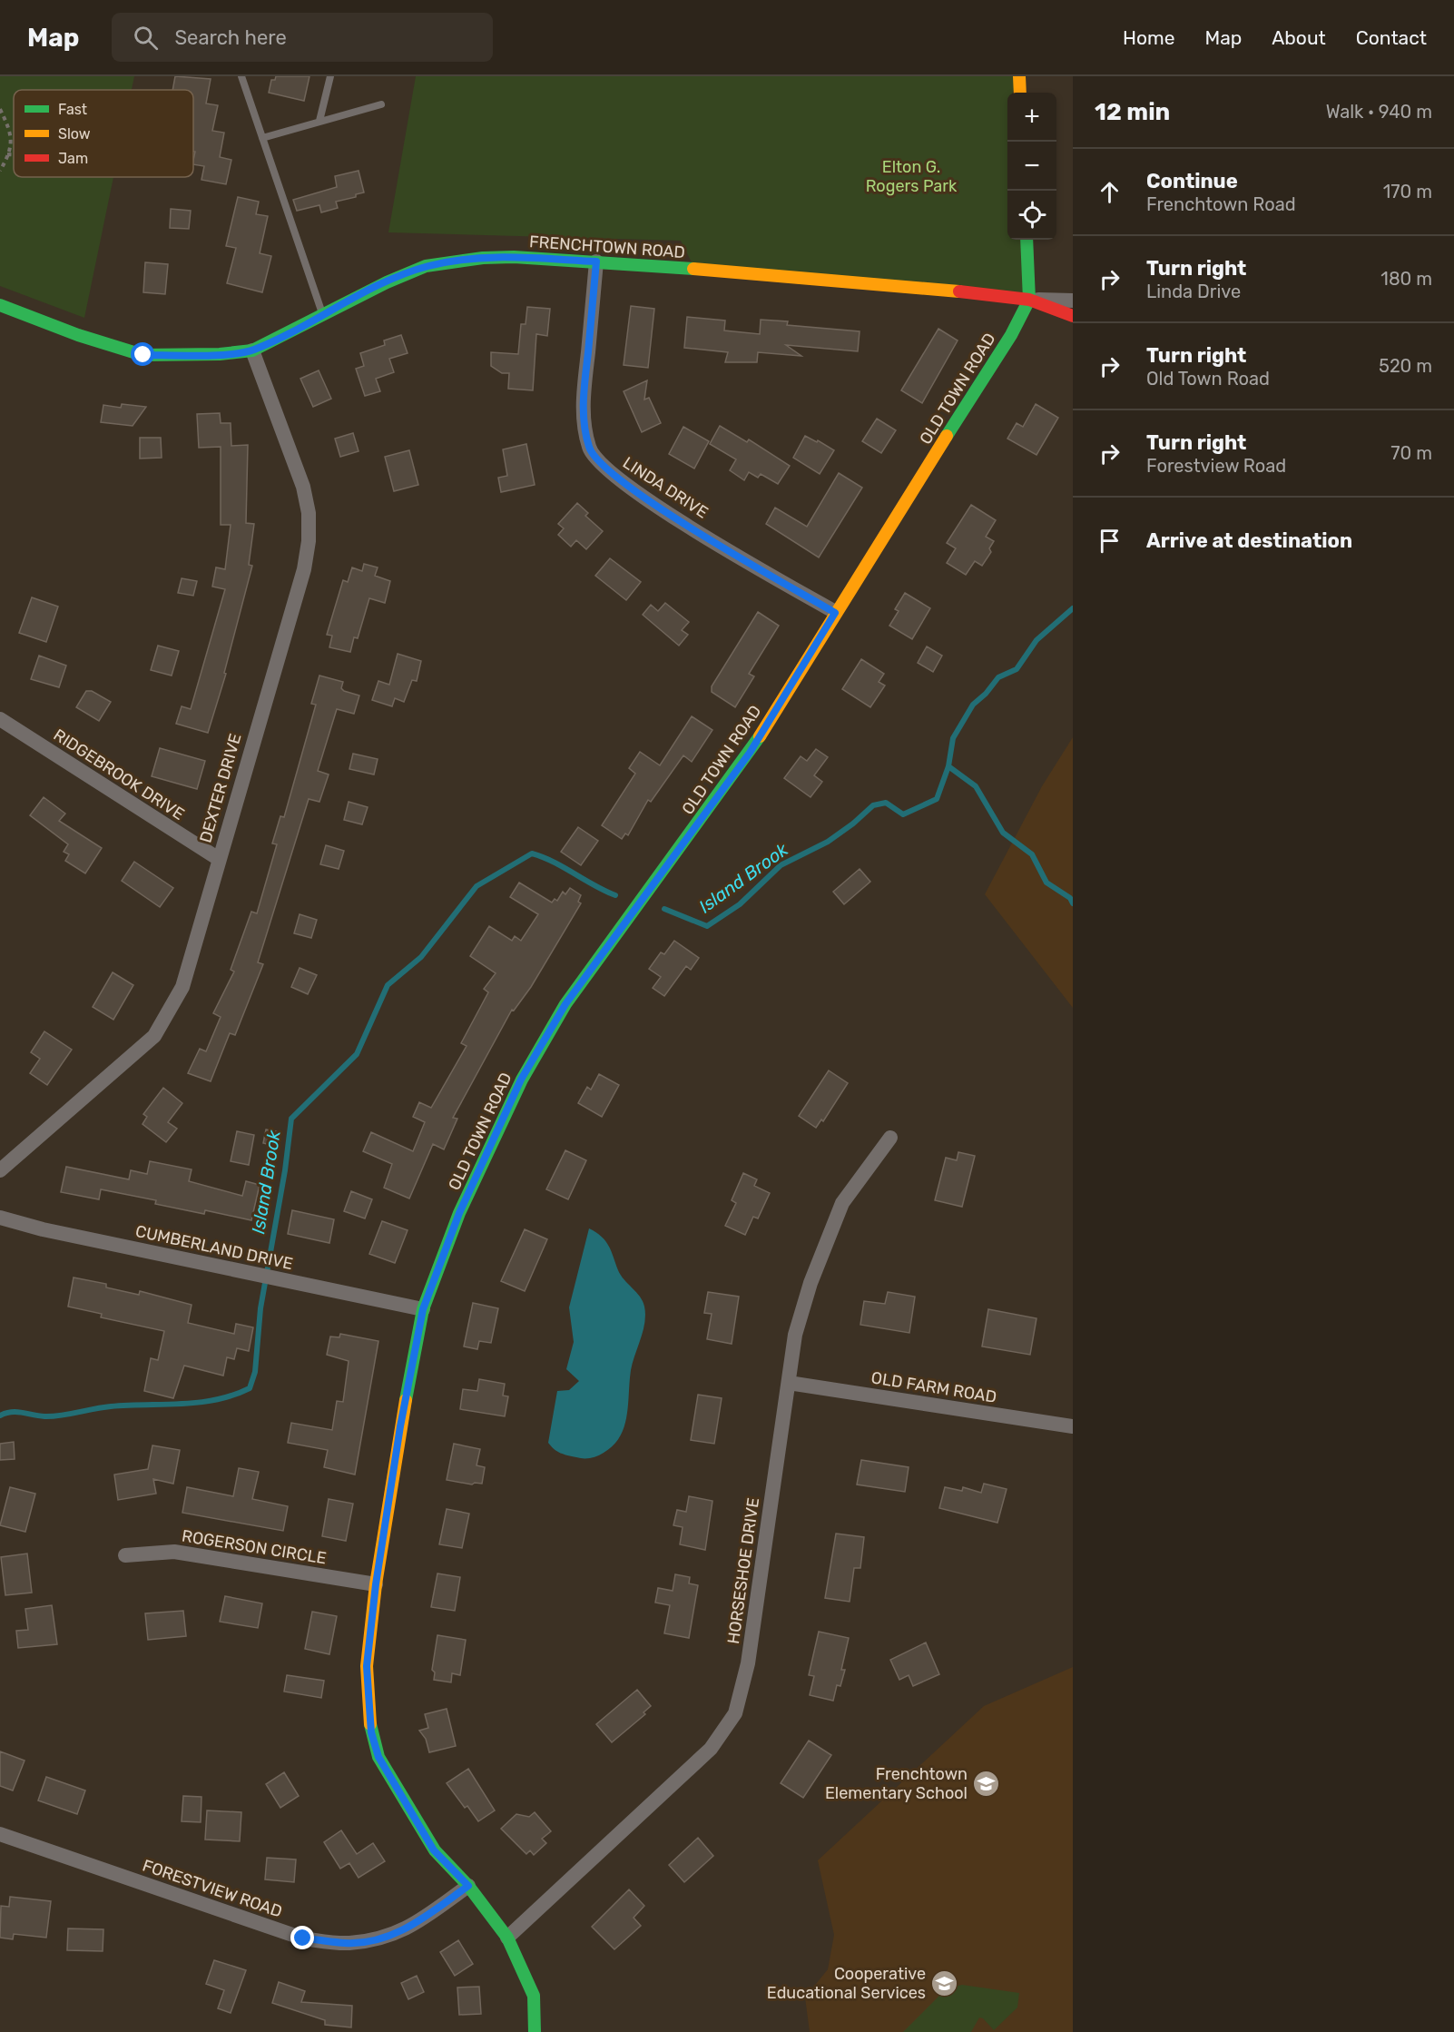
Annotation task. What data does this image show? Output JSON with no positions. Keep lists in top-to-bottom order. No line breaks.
{"streets":{"main road":["FRENCHTOWN ROAD","OLD TOWN ROAD"],"street":["LINDA DRIVE","RIDGEBROOK DRIVE","DEXTER DRIVE","CUMBERLAND DRIVE","OLD FARM ROAD","ROGERSON CIRCLE","HORSESHOE DRIVE","FORESTVIEW ROAD"]},"crossings":[["FRENCHTOWN ROAD","OLD TOWN ROAD"],["FRENCHTOWN ROAD","LINDA DRIVE"],["FRENCHTOWN ROAD","DEXTER DRIVE"],["OLD TOWN ROAD","LINDA DRIVE"],["OLD TOWN ROAD","CUMBERLAND DRIVE"],["OLD TOWN ROAD","ROGERSON CIRCLE"],["OLD TOWN ROAD","HORSESHOE DRIVE"],["OLD TOWN ROAD","FORESTVIEW ROAD"],["RIDGEBROOK DRIVE","DEXTER DRIVE"],["OLD FARM ROAD","HORSESHOE DRIVE"]],"water":["Island Brook"],"parks":["Elton G. Rogers Park"],"places":{"school or university":["Frenchtown Elementary School","Cooperative Educational Services"]},"legend":["Fast","Slow","Jam"],"page":{"header":"Map","search":"Search here","nav":["Home","Map","About","Contact"],"heading":["12 min","Walk · 940 m"],"map_buttons":["+","−"],"list":[["Continue","Frenchtown Road","170 m"],["Turn right","Linda Drive","180 m"],["Turn right","Old Town Road","520 m"],["Turn right","Forestview Road","70 m"],"Arrive at destination"]}}
